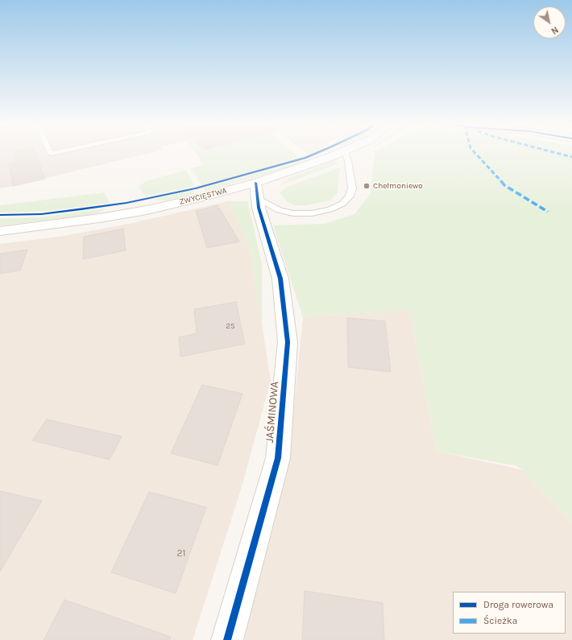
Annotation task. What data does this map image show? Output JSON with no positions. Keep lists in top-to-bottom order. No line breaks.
{"streets":{"main road":["ZWYCIĘSTWA","JAŚMINOWA"]},"crossings":[["ZWYCIĘSTWA","JAŚMINOWA"]],"places":["Chełmoniewo"],"house_numbers":["25","21"],"legend":["Droga rowerowa","Ścieżka"],"north":"bottom right"}
